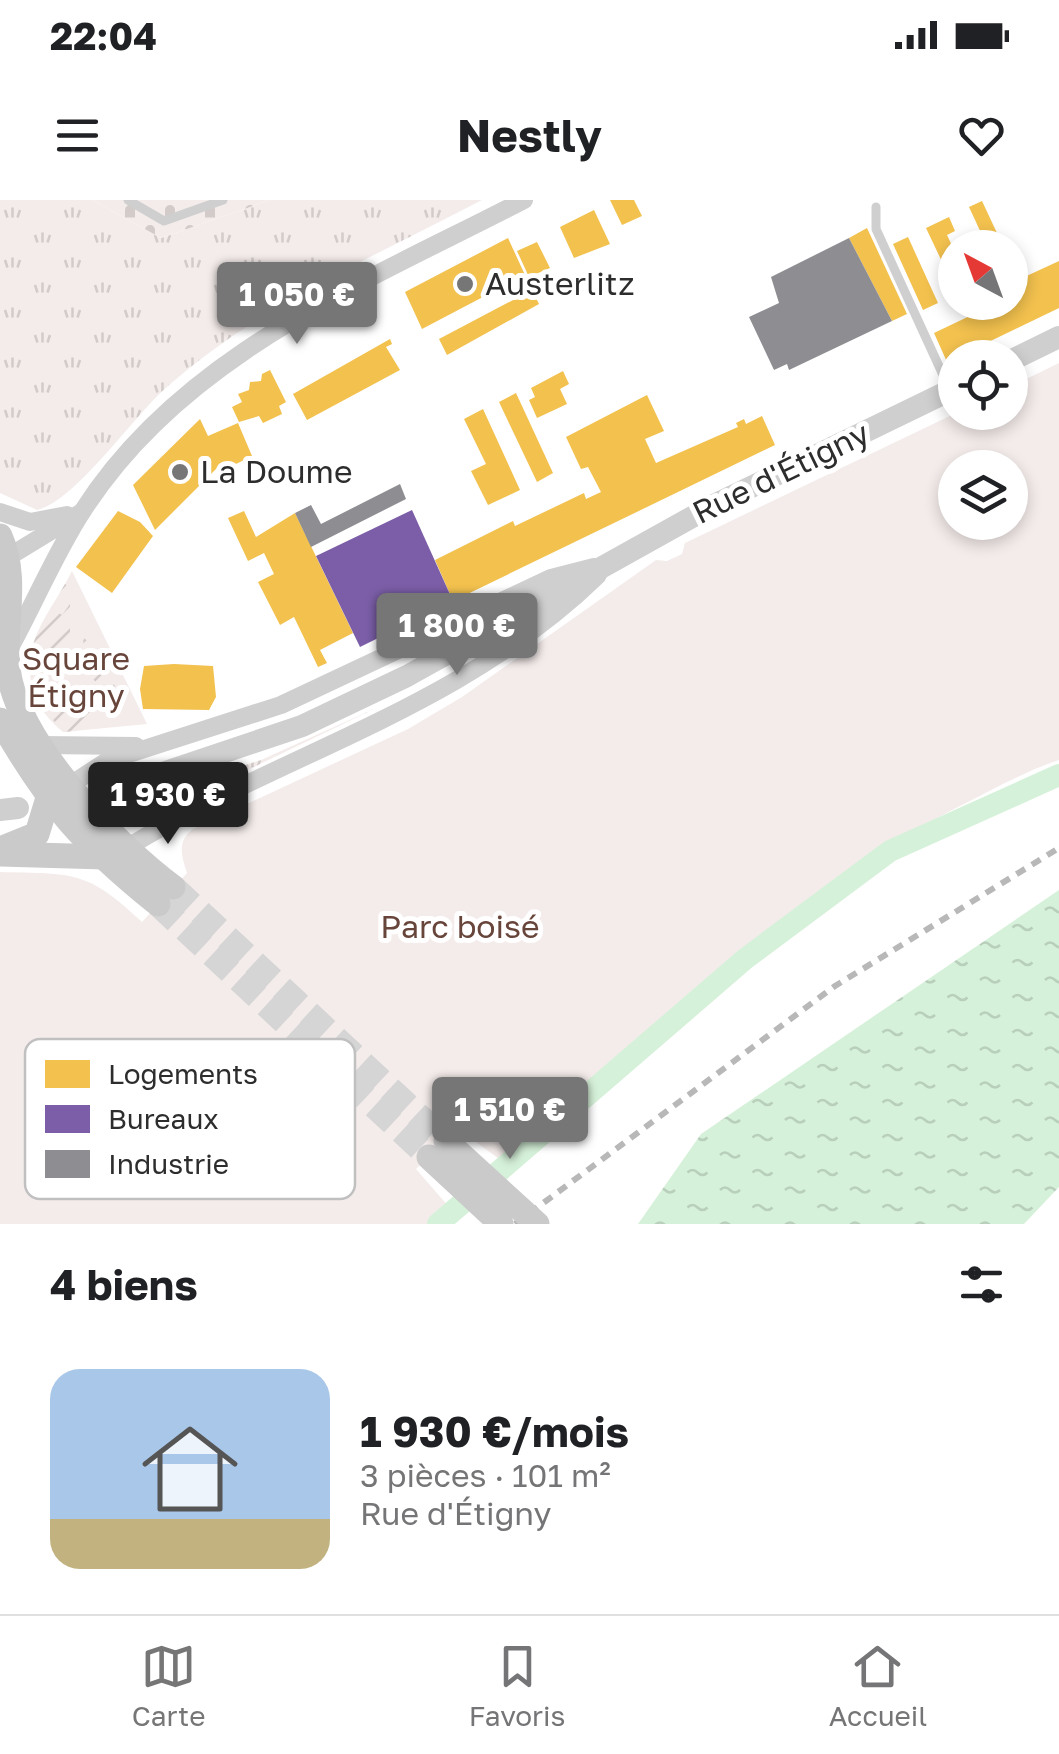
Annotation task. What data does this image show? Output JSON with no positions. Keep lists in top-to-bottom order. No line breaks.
{"streets":{"street":["Rue d'Étigny"]},"parks":["Square Étigny","Parc boisé"],"places":["Austerlitz","La Doume"],"legend":["Logements","Bureaux","Industrie"],"north":"top left","page":{"status":"22:04","header":"Nestly","price":["1 050 €","1 800 €","1 930 €","1 510 €"],"heading":"4 biens","list":[{"name":"1 930 €/mois","note":"3 pièces · 101 m² · Rue d'Étigny"}],"tabs":["Carte","Favoris","Accueil"]}}
